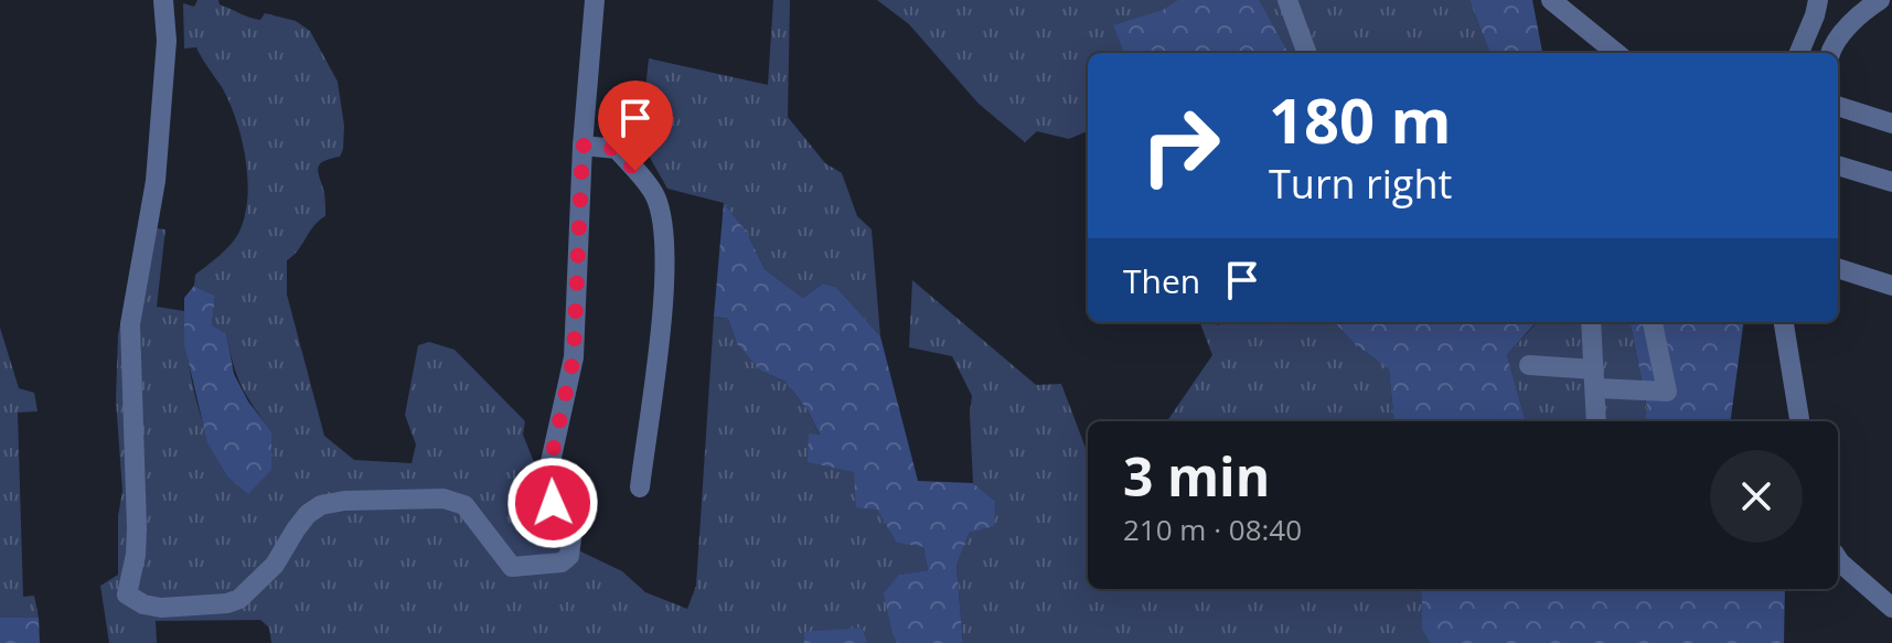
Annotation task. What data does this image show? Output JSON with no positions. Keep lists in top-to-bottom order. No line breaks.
{"page":{"turn":["180 m","Turn right"],"then":"Then","heading":["3 min","210 m · 08:40"]}}
